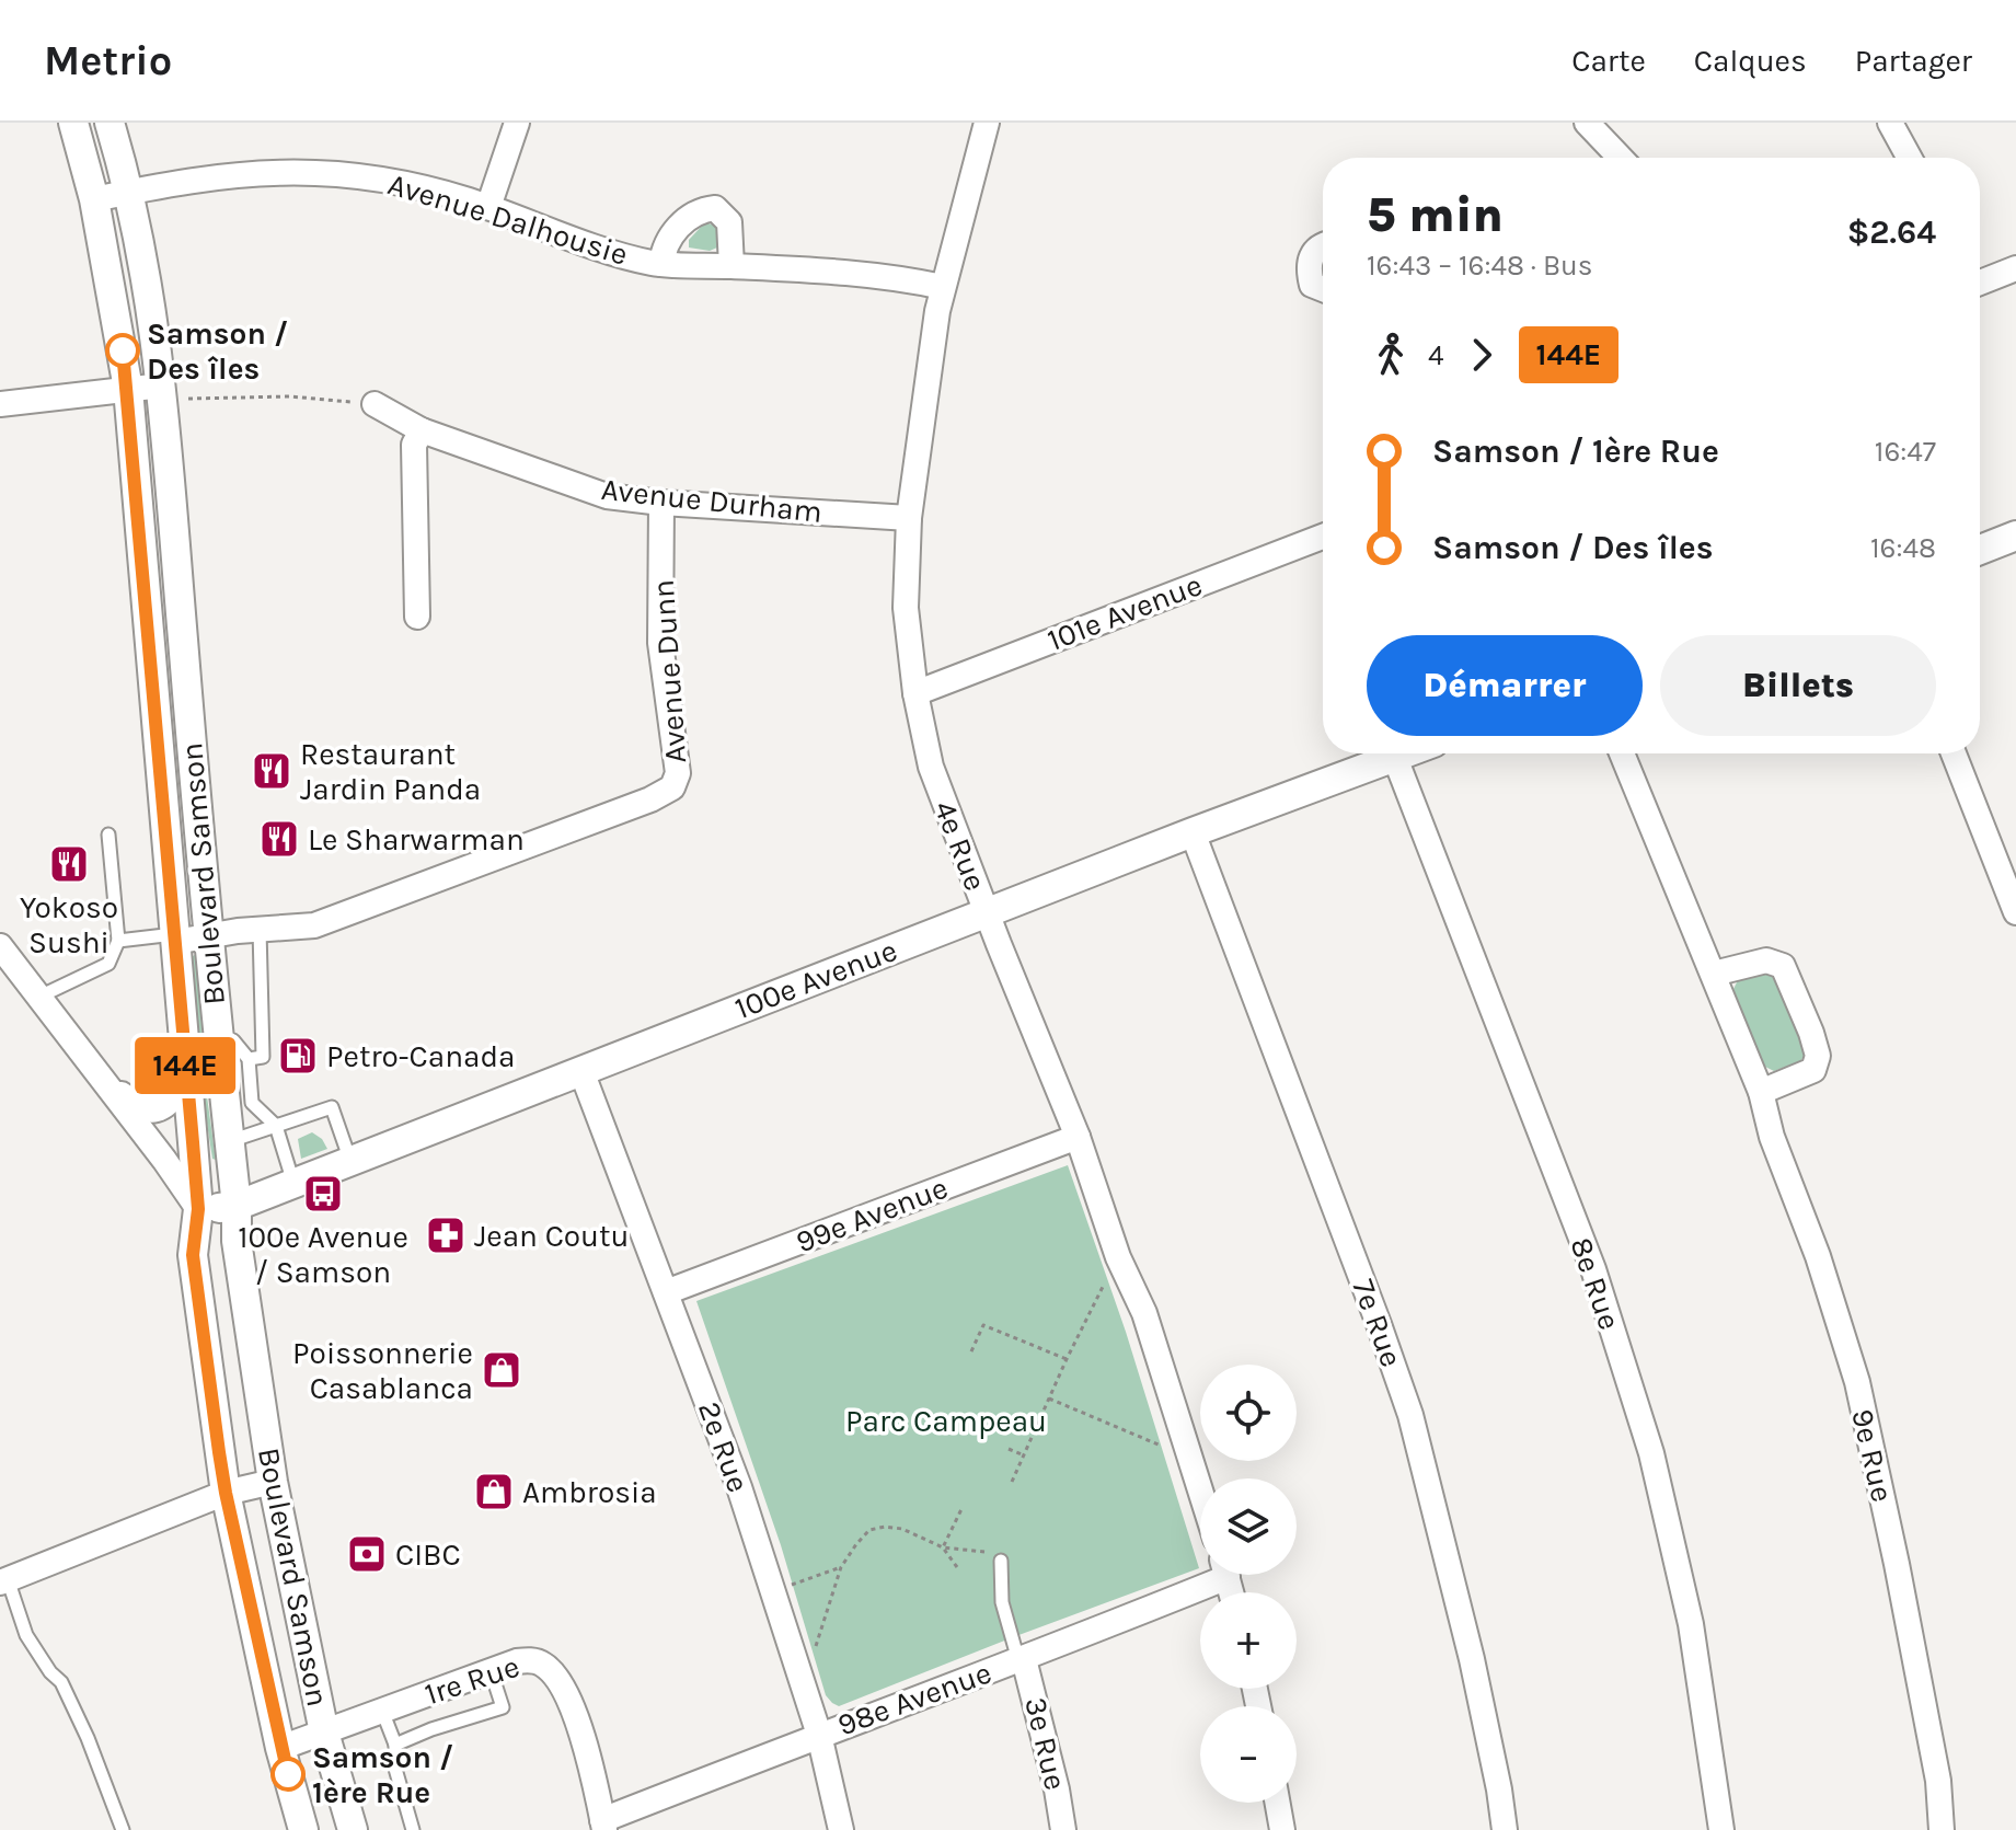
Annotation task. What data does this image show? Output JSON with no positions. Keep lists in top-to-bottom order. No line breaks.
{"streets":{"street":["Avenue Dalhousie","Avenue Durham","101e Avenue","Avenue Dunn","4e Rue","Boulevard Samson","100e Avenue","99e Avenue","8e Rue","7e Rue","2e Rue","9e Rue","1re Rue","98e Avenue","3e Rue"]},"crossings":[["Avenue Dalhousie","4e Rue"],["Avenue Dalhousie","Boulevard Samson"],["Avenue Durham","Avenue Dunn"],["Avenue Durham","4e Rue"],["101e Avenue","4e Rue"],["Avenue Dunn","Boulevard Samson"],["4e Rue","100e Avenue"],["4e Rue","99e Avenue"],["Boulevard Samson","100e Avenue"],["Boulevard Samson","1re Rue"],["100e Avenue","8e Rue"],["100e Avenue","7e Rue"],["100e Avenue","2e Rue"],["99e Avenue","2e Rue"],["2e Rue","98e Avenue"],["1re Rue","98e Avenue"],["98e Avenue","3e Rue"]],"parks":["Parc Campeau"],"places":{"other":["Samson / Des îles","Samson / 1ère Rue"],"restaurant":["Restaurant Jardin Panda","Le Sharwarman","Yokoso Sushi"],"fuel station":["Petro-Canada"],"bus stop":["100e Avenue / Samson"],"pharmacy":["Jean Coutu"],"shop":["Poissonnerie Casablanca","Ambrosia"],"bank":["CIBC"]},"lines":["bus line 144E"],"page":{"header":"Metrio","nav":["Carte","Calques","Partager"],"on_map":"144E","heading":["5 min","16:43 – 16:48 · Bus","$2.64"],"legs":["4","144E"],"list":[{"name":"Samson / 1ère Rue","value":"16:47"},{"name":"Samson / Des îles","value":"16:48"}],"buttons":["Démarrer","Billets"],"map_buttons":["+","−"]}}
